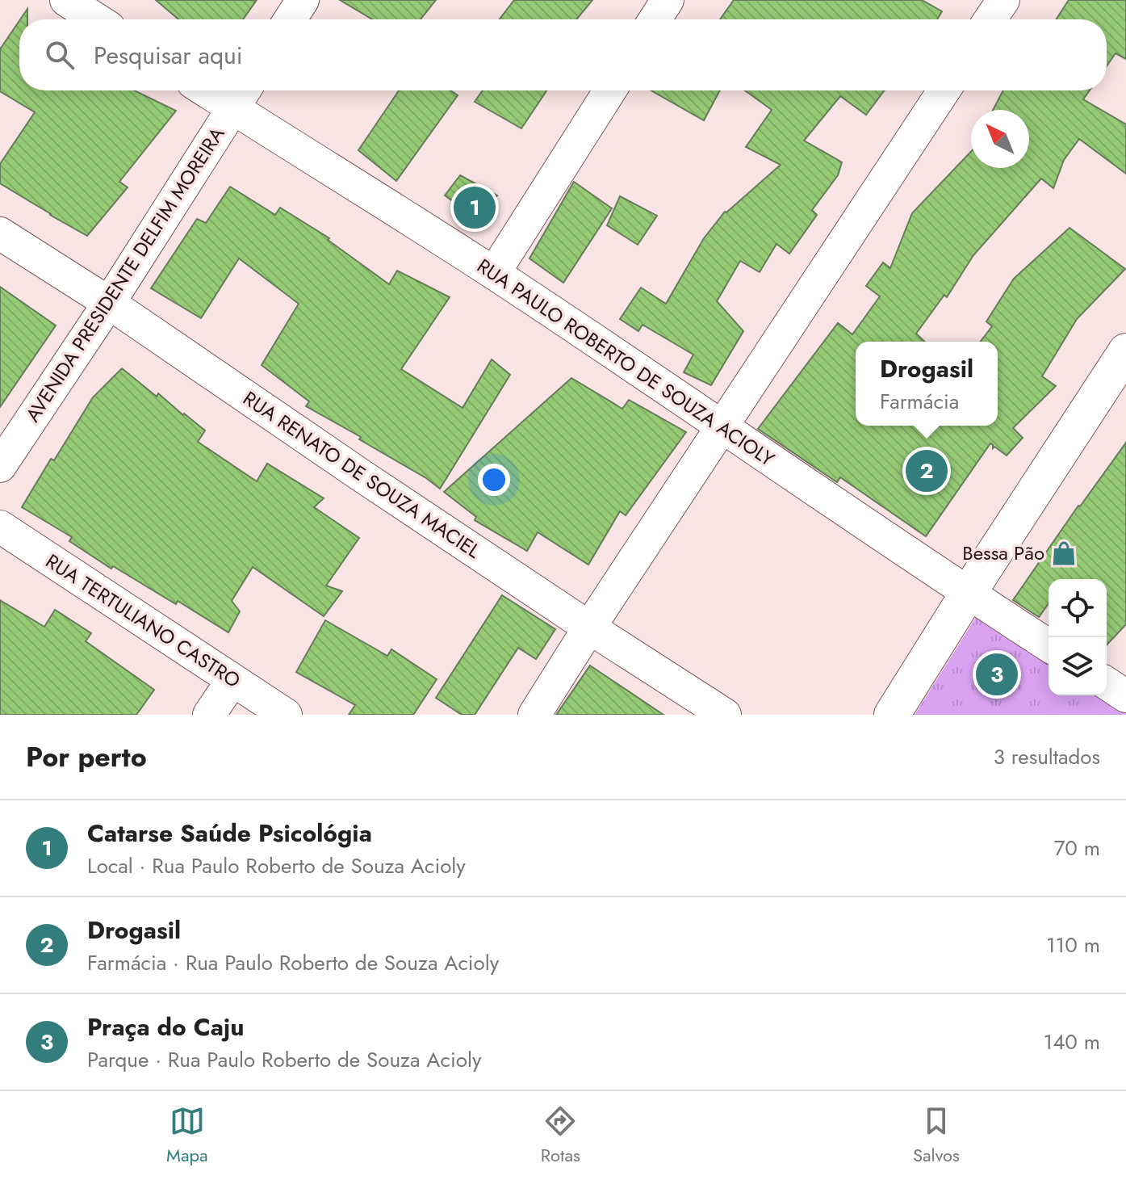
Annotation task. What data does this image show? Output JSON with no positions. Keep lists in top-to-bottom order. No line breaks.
{"streets":{"street":["AVENIDA PRESIDENTE DELFIM MOREIRA","RUA PAULO ROBERTO DE SOUZA ACIOLY","RUA RENATO DE SOUZA MACIEL","RUA TERTULIANO CASTRO"]},"crossings":[["AVENIDA PRESIDENTE DELFIM MOREIRA","RUA PAULO ROBERTO DE SOUZA ACIOLY"],["AVENIDA PRESIDENTE DELFIM MOREIRA","RUA RENATO DE SOUZA MACIEL"]],"places":{"shop":["Bessa Pão"]},"north":"top left","page":{"search":"Pesquisar aqui","pins":["1","2","3"],"popup":["Drogasil","Farmácia"],"heading":["Por perto","3 resultados"],"list":[{"mark":"1","name":"Catarse Saúde Psicológia","note":"Local · Rua Paulo Roberto de Souza Acioly","value":"70 m"},{"mark":"2","name":"Drogasil","note":"Farmácia · Rua Paulo Roberto de Souza Acioly","value":"110 m"},{"mark":"3","name":"Praça do Caju","note":"Parque · Rua Paulo Roberto de Souza Acioly","value":"140 m"}],"nav":["Mapa","Rotas","Salvos"]}}
